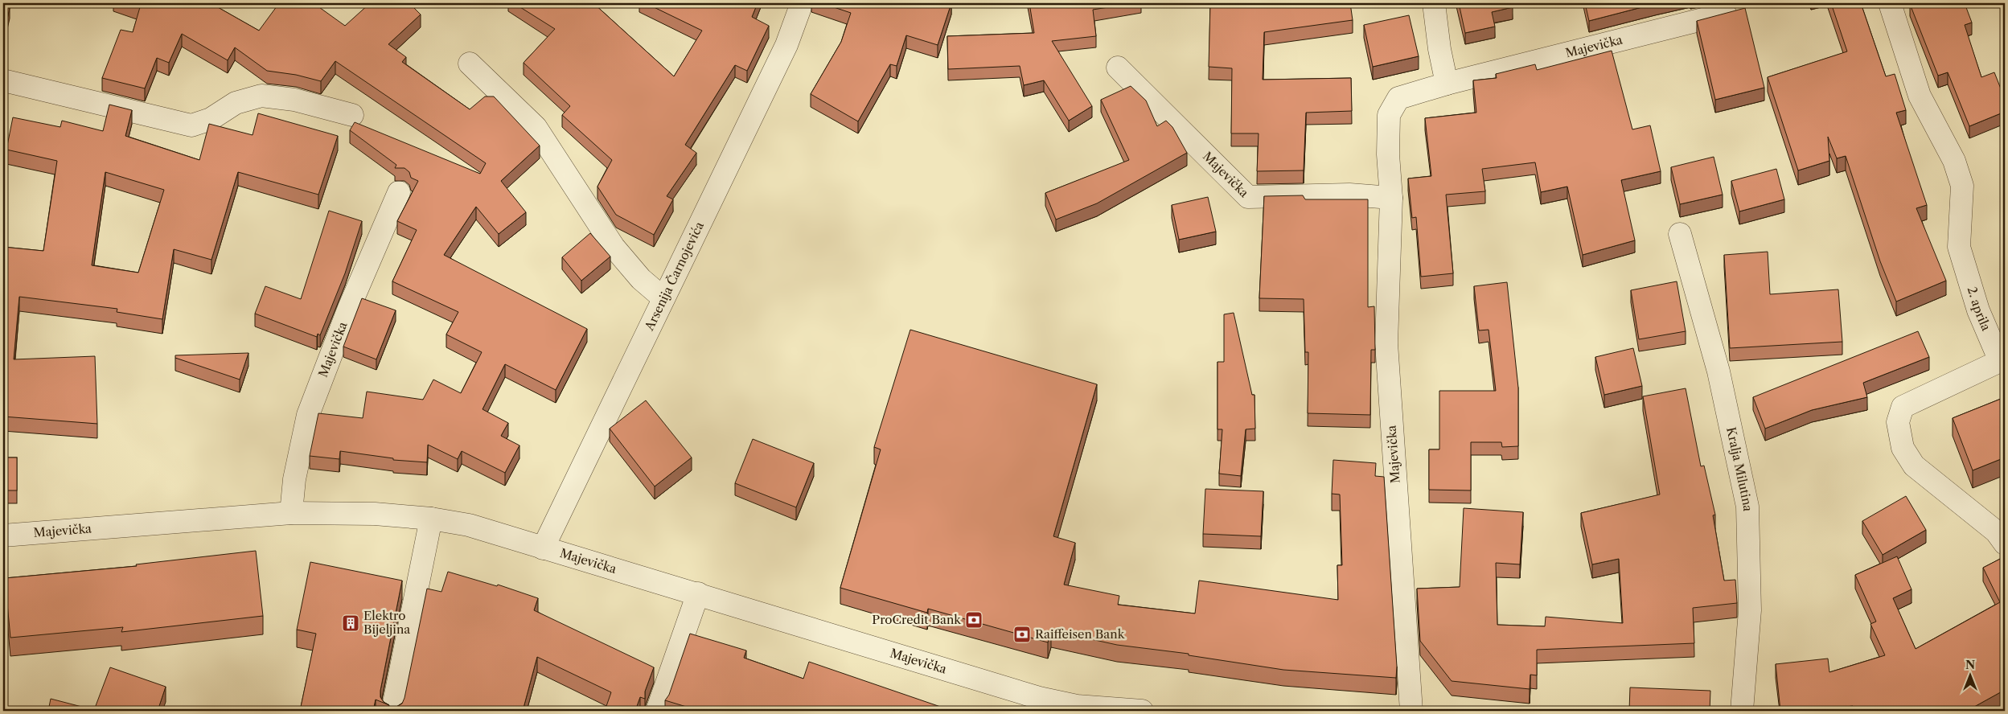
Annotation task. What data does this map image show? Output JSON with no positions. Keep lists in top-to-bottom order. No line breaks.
{"streets":{"street":["Majevička","Arsenija Čarnojevića","2. aprila","Kralja Milutina"]},"crossings":[["Majevička","Arsenija Čarnojevića"]],"places":{"bank":["ProCredit Bank","Raiffeisen Bank"],"building":["Elektro Bijeljina"]},"north":"top"}
